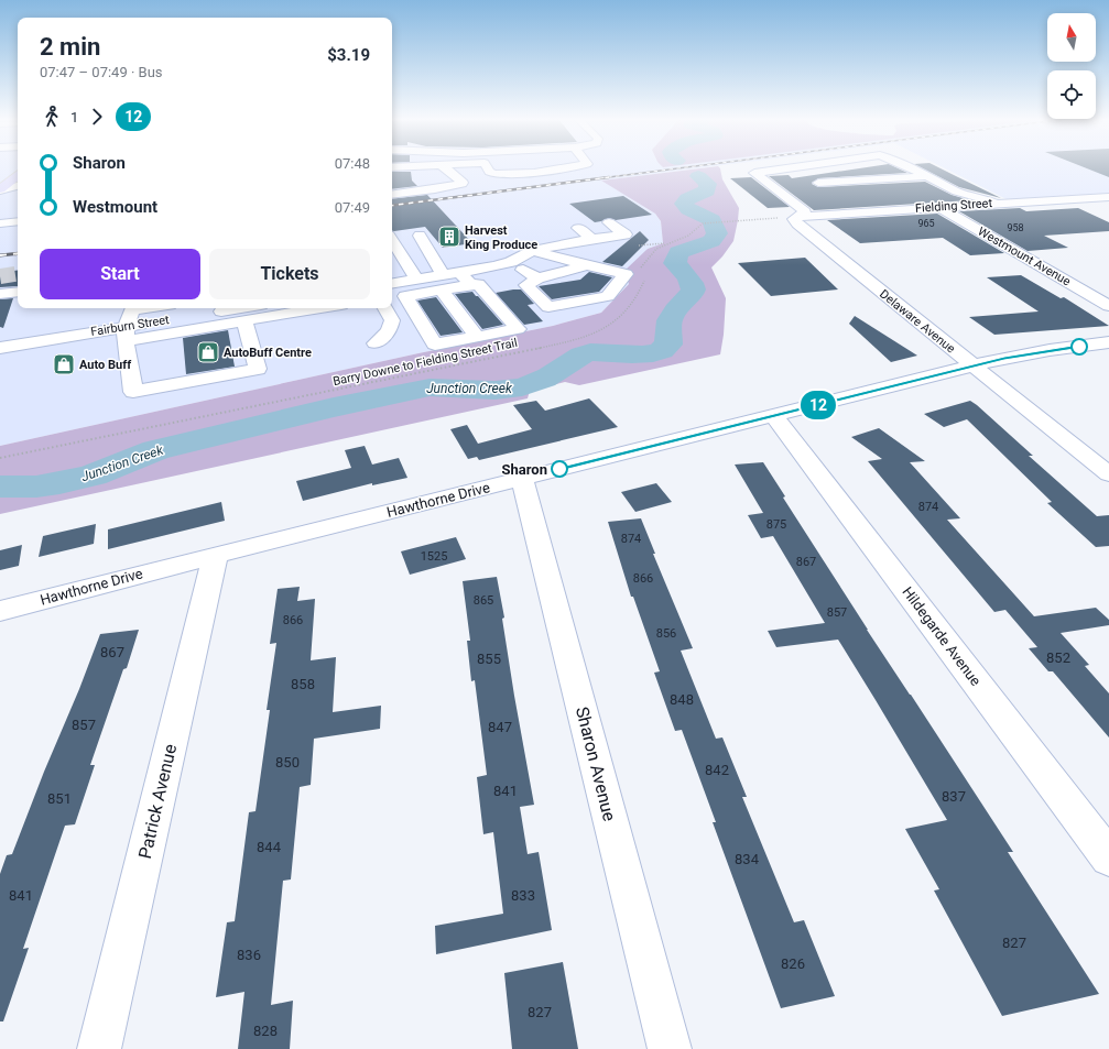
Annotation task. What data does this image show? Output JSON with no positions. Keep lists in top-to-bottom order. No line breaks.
{"streets":{"street":["Fielding Street","Westmount Avenue","Delaware Avenue","Fairburn Street","Hawthorne Drive","Hildegarde Avenue","Sharon Avenue","Patrick Avenue"],"path":["Barry Downe to Fielding Street Trail"]},"crossings":[["Fielding Street","Westmount Avenue"],["Fielding Street","Delaware Avenue"],["Fielding Street","Barry Downe to Fielding Street Trail"],["Delaware Avenue","Barry Downe to Fielding Street Trail"],["Delaware Avenue","Hawthorne Drive"],["Hawthorne Drive","Hildegarde Avenue"],["Hawthorne Drive","Sharon Avenue"],["Hawthorne Drive","Patrick Avenue"]],"water":["Junction Creek"],"places":{"building":["Harvest King Produce"],"shop":["AutoBuff Centre","Auto Buff"],"other":["Sharon"]},"lines":["bus line 12"],"house_numbers":["965","958","874","875","874","1525","867","866","865","857","866","856","867","852","855","858","848","857","847","850","842","841","837","851","844","834","841","833","827","836","826","827","828"],"north":"top","page":{"on_map":"12","heading":["2 min","07:47 – 07:49 · Bus","$3.19"],"legs":["1","12"],"list":[{"name":"Sharon","value":"07:48"},{"name":"Westmount","value":"07:49"}],"buttons":["Start","Tickets"]}}
